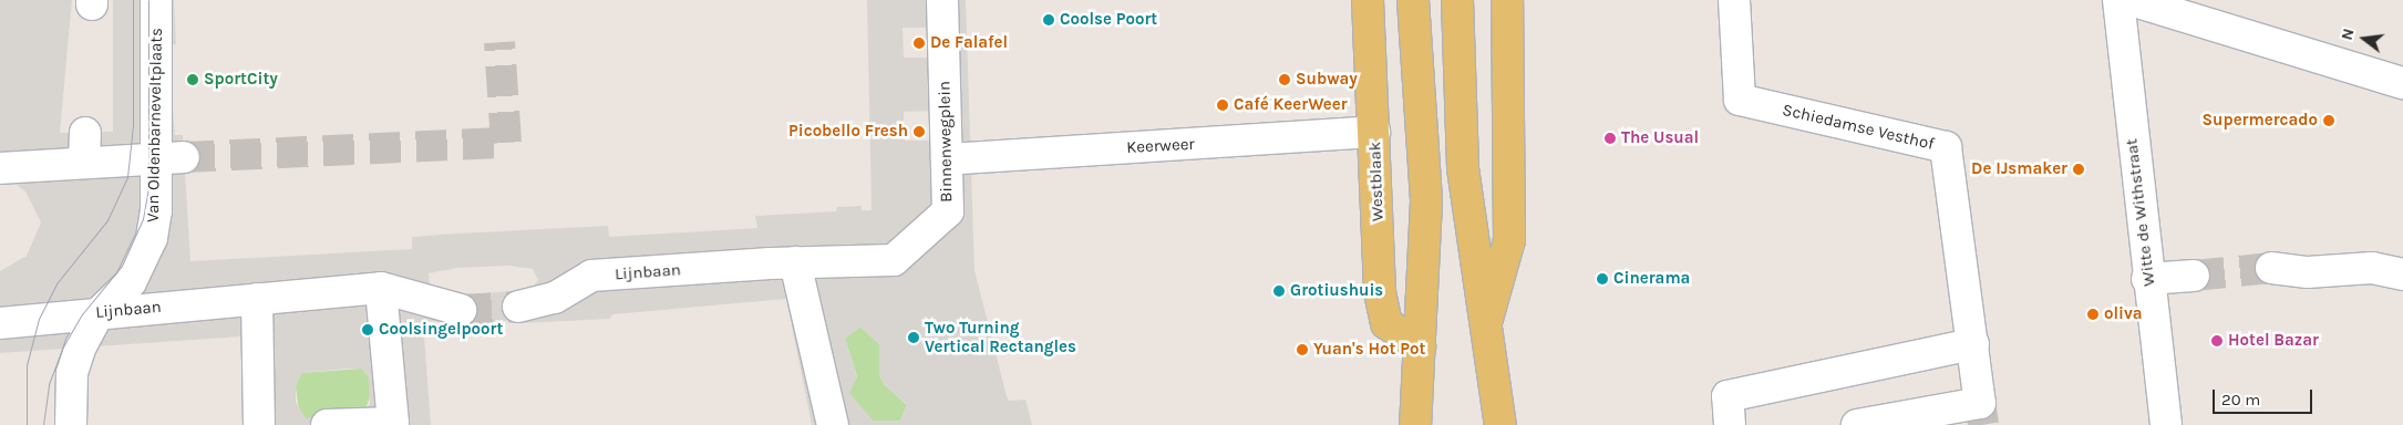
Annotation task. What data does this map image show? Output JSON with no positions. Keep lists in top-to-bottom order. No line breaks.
{"streets":{"main road":["Westblaak"],"street":["Van Oldenbarneveltplaats","Schiedamse Vesthof","Binnenwegplein","Keerweer","Witte de Withstraat","Lijnbaan"]},"crossings":[["Van Oldenbarneveltplaats","Lijnbaan"],["Binnenwegplein","Keerweer"],["Binnenwegplein","Lijnbaan"],["Keerweer","Westblaak"]],"places":["Coolse Poort","De Falafel","SportCity","Subway","Café KeerWeer","Supermercado","Picobello Fresh","The Usual","De IJsmaker","Cinerama","Grotiushuis","oliva","Coolsingelpoort","Two Turning Vertical Rectangles","Hotel Bazar","Yuan's Hot Pot"],"scale_bar":"20 m","north":"left"}
